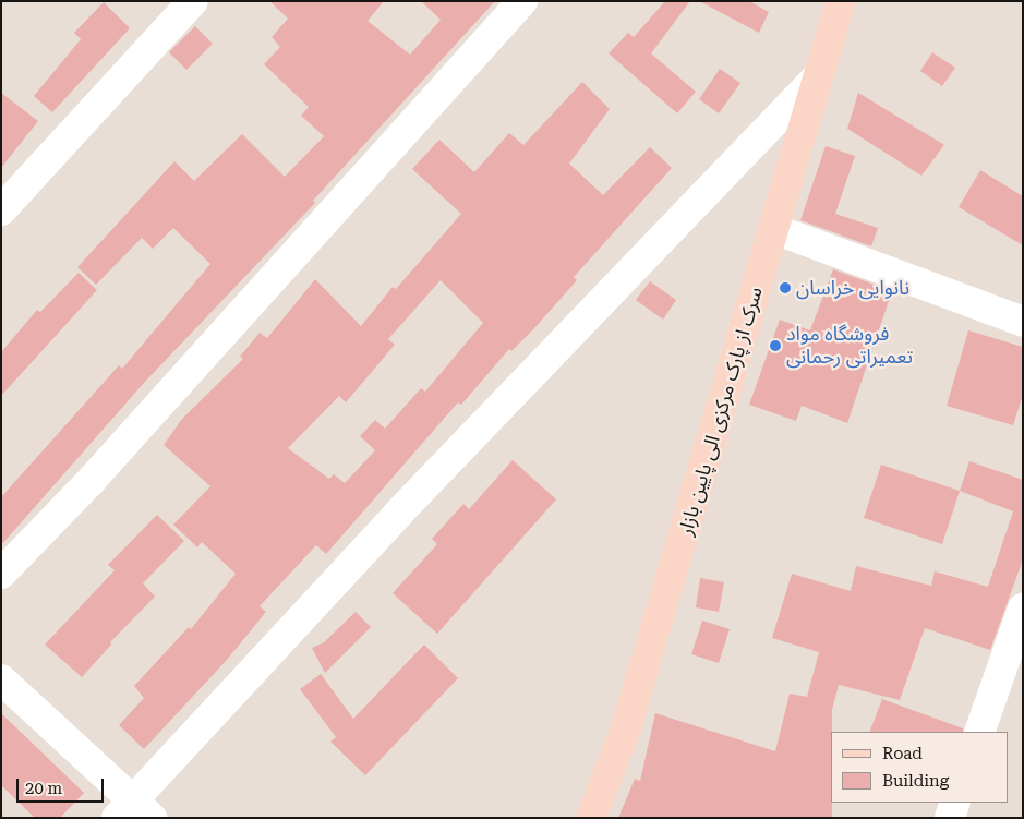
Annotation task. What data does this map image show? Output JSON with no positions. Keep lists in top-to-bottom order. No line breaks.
{"streets":{"main road":["سرک از پارک مرکزی الی پایین بازار"]},"places":["نانوایی خراسان","فروشگاه مواد تعمیراتی رحمانی"],"legend":["Road","Building"],"scale_bar":"20 m"}
